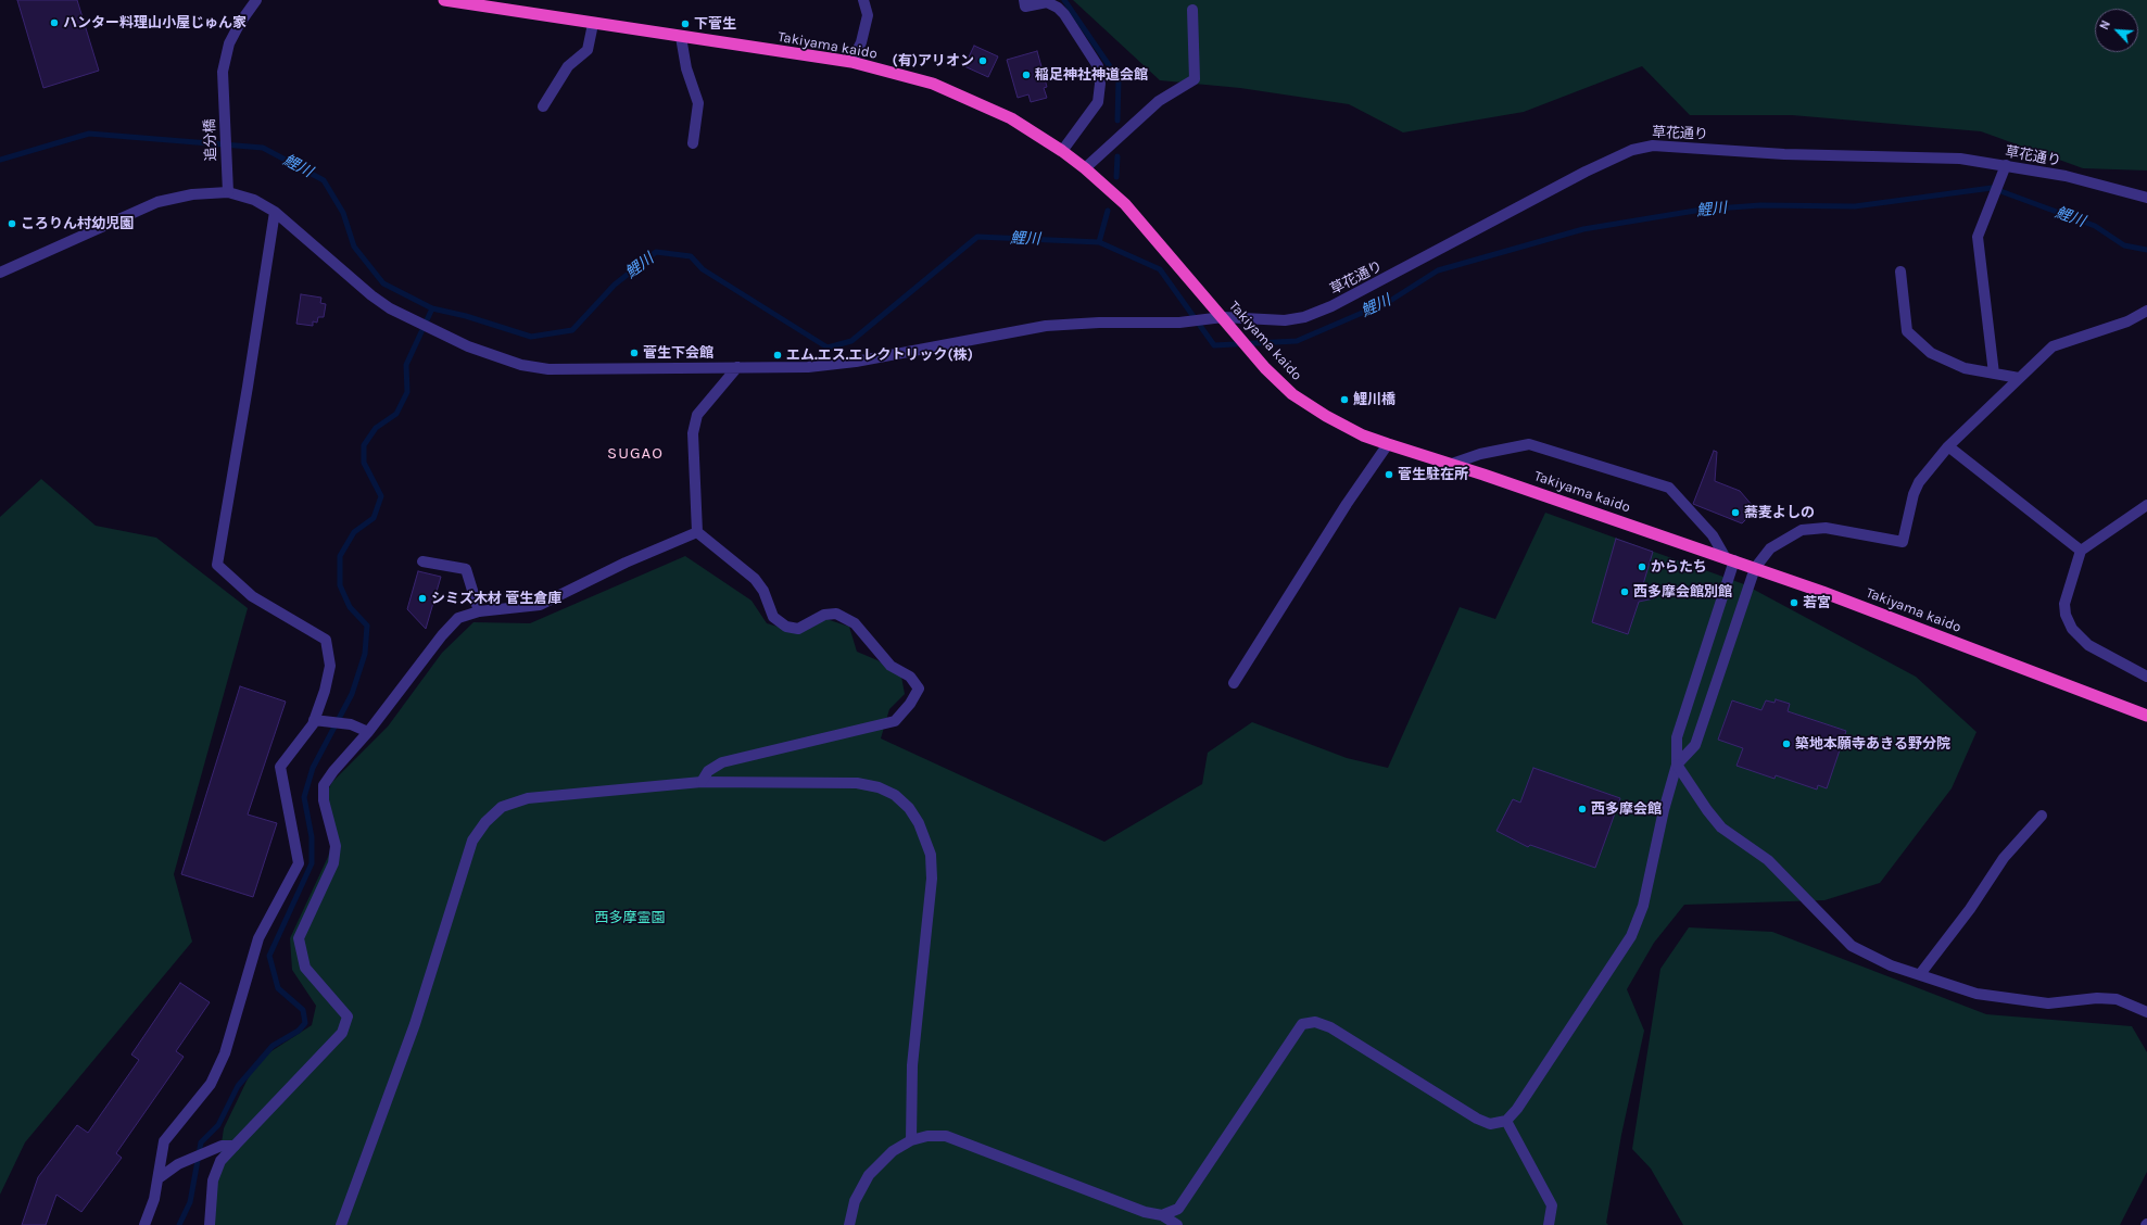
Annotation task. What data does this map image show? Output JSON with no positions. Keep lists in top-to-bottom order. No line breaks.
{"streets":{"highway":["Takiyama kaido"],"street":["草花通り","追分橋"]},"crossings":[["Takiyama kaido","草花通り"],["草花通り","追分橋"]],"districts":["SUGAO"],"water":["鯉川"],"parks":["西多摩霊園"],"places":["ハンター料理山小屋じゅん家","下菅生","(有)アリオン","稲足神社神道会館","ころりん村幼児園","菅生下会館","エム.エス.エレクトリック(株)","鯉川橋","菅生駐在所","蕎麦よしの","からたち","西多摩会館別館","シミズ木材 菅生倉庫","若宮","築地本願寺あきる野分院","西多摩会館"],"north":"top left"}
